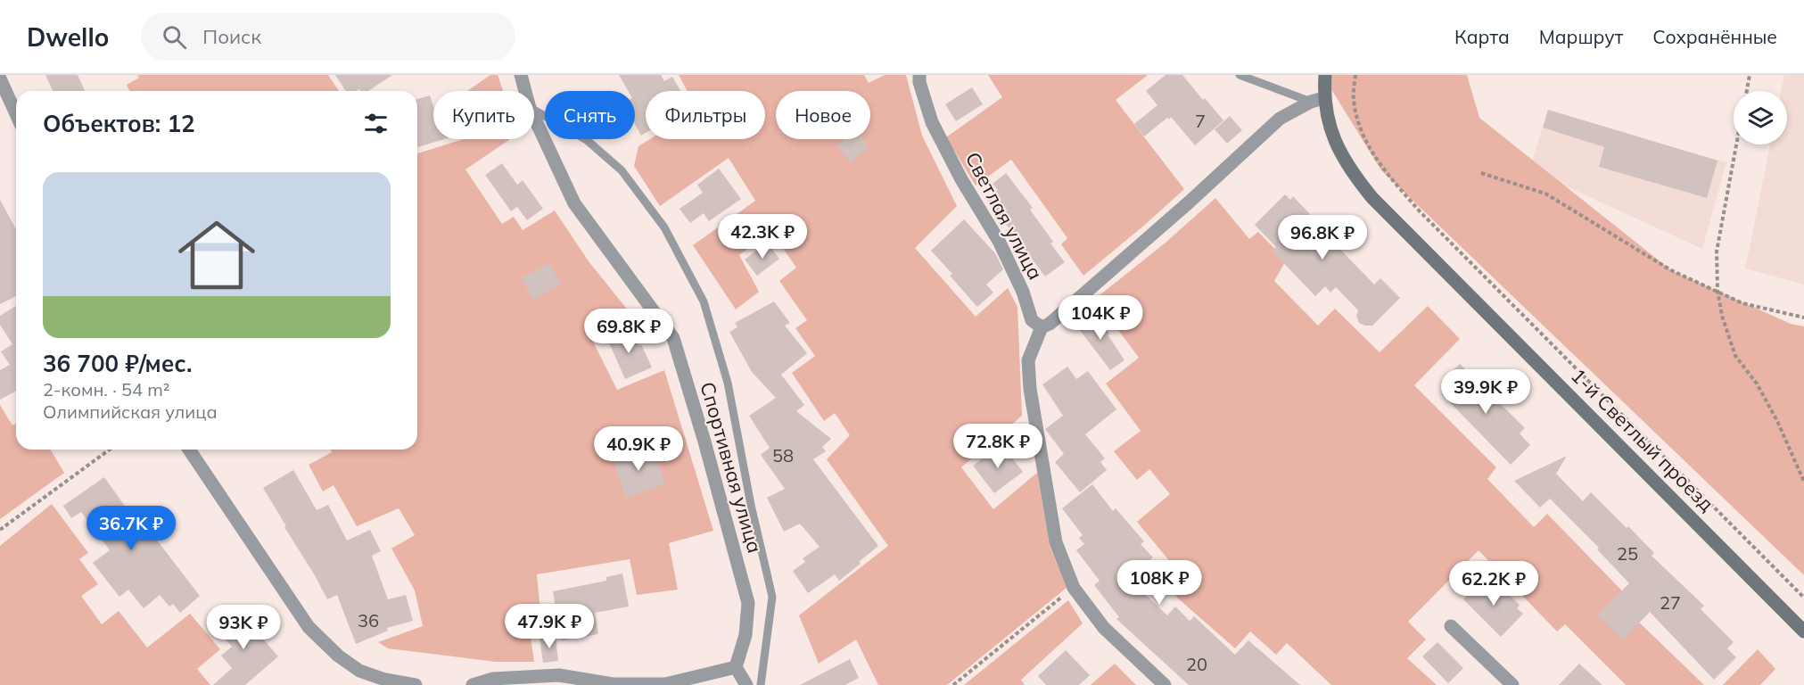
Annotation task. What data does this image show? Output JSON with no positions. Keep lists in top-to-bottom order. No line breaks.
{"streets":{"street":["Светлая улица","1-й Светлый проезд","Спортивная улица"]},"house_numbers":["7","58","25","27","36","20"],"page":{"header":"Dwello","search":"Поиск","nav":["Карта","Маршрут","Сохранённые"],"chip":["Купить","Снять","Фильтры","Новое"],"heading":"Объектов: 12","list":[{"name":"36 700 ₽/мес.","note":"2-комн. · 54 m² · Олимпийская улица"}],"price":["42.3K ₽","96.8K ₽","104K ₽","69.8K ₽","39.9K ₽","72.8K ₽","40.9K ₽","36.7K ₽","108K ₽","62.2K ₽","47.9K ₽","93K ₽"]}}
